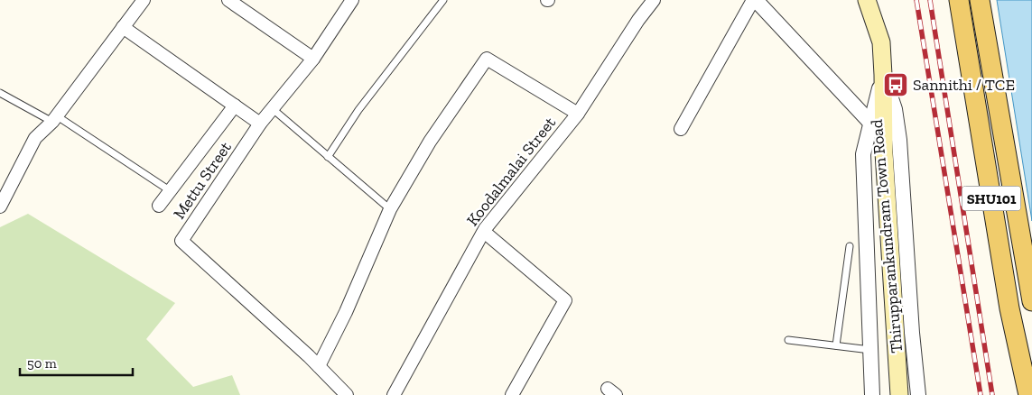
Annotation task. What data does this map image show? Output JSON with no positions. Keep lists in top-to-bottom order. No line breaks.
{"streets":{"main road":["SHU101"],"street":["Koodalmalai Street","Mettu Street","Thirupparankundram Town Road"]},"places":{"bus stop":["Sannithi / TCE"]},"scale_bar":"50 m"}
